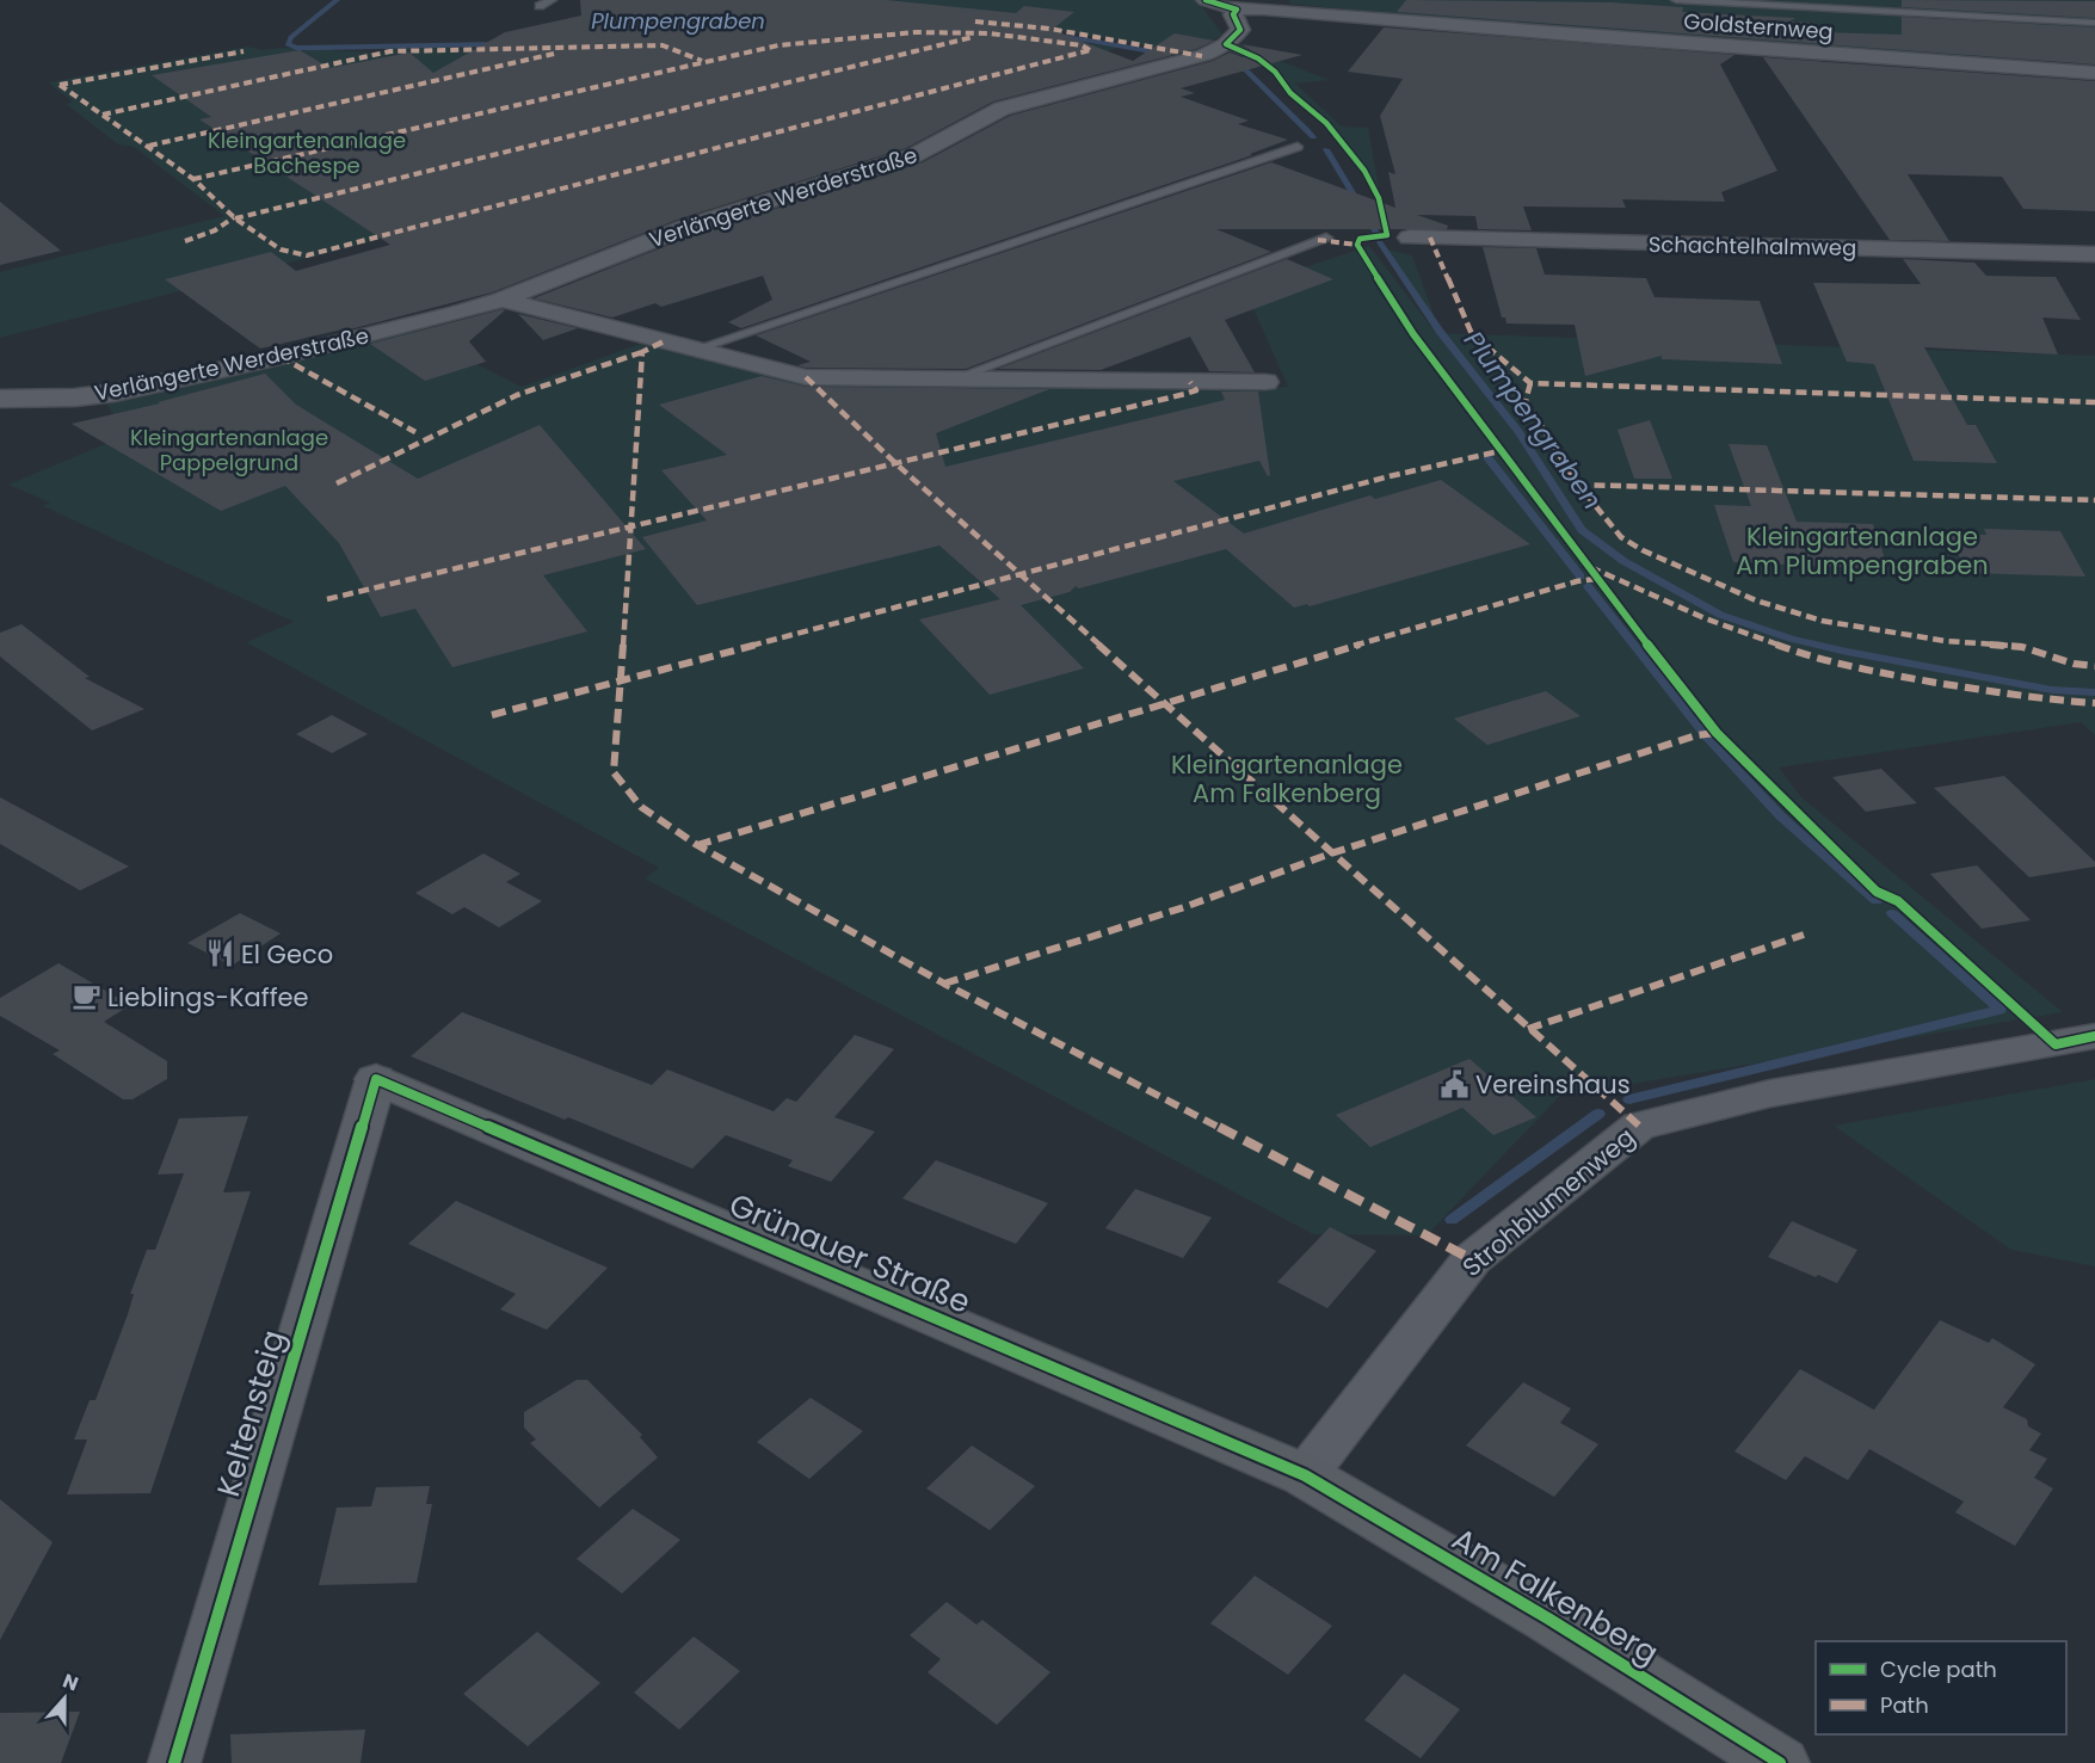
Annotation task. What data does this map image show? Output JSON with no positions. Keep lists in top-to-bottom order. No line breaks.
{"streets":{"street":["Goldsternweg","Verlängerte Werderstraße","Schachtelhalmweg","Strohblumenweg","Grünauer Straße","Keltensteig","Am Falkenberg"]},"crossings":[["Goldsternweg","Verlängerte Werderstraße"],["Strohblumenweg","Grünauer Straße"],["Strohblumenweg","Am Falkenberg"],["Grünauer Straße","Keltensteig"],["Grünauer Straße","Am Falkenberg"]],"water":["Plumpengraben"],"parks":["Kleingartenanlage Bachespe","Kleingartenanlage Pappelgrund","Kleingartenanlage Am Plumpengraben","Kleingartenanlage Am Falkenberg"],"places":{"restaurant":["El Geco"],"cafe":["Lieblings-Kaffee"],"public building":["Vereinshaus"]},"legend":["Cycle path","Path"],"north":"top"}
